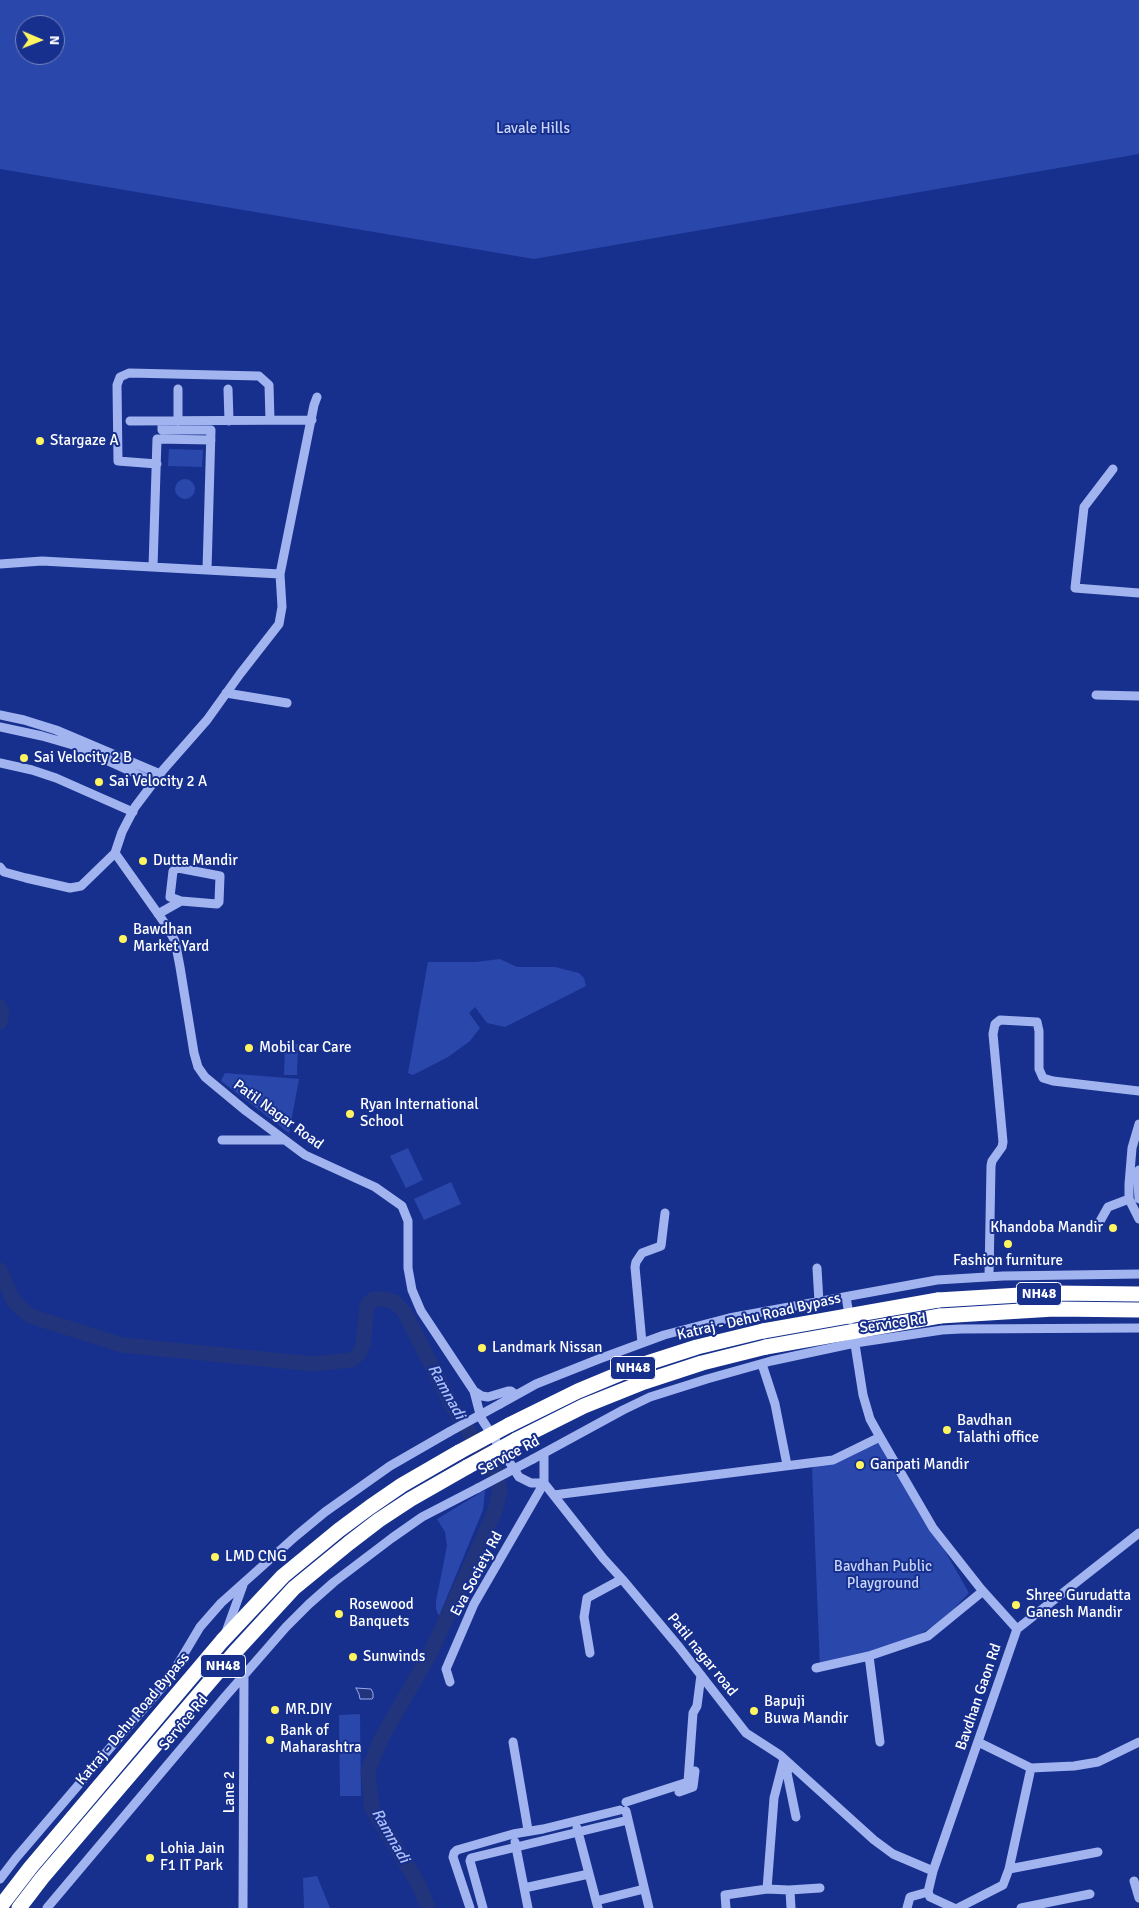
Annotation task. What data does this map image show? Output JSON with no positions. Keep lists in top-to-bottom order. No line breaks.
{"streets":{"highway":["NH48","Katraj - Dehu Road Bypass"],"street":["Patil Nagar Road","Service Rd","Eva Society Rd","Patil nagar road","Bavdhan Gaon Rd","Lane 2"]},"crossings":[["Patil Nagar Road","Eva Society Rd"],["Patil Nagar Road","Patil nagar road"],["Service Rd","Lane 2"],["Eva Society Rd","Patil nagar road"],["Patil nagar road","Bavdhan Gaon Rd"]],"water":["Ramnadi"],"parks":["Lavale Hills","Bavdhan Public Playground"],"places":["Stargaze A","Sai Velocity 2 B","Sai Velocity 2 A","Dutta Mandir","Bawdhan Market Yard","Mobil car Care","Ryan International School","Khandoba Mandir","Fashion furniture","Landmark Nissan","Bavdhan Talathi office","Ganpati Mandir","LMD CNG","Shree Gurudatta Ganesh Mandir","Rosewood Banquets","Sunwinds","MR.DIY","Bapuji Buwa Mandir","Bank of Maharashtra","Lohia Jain F1 IT Park"],"north":"right"}
